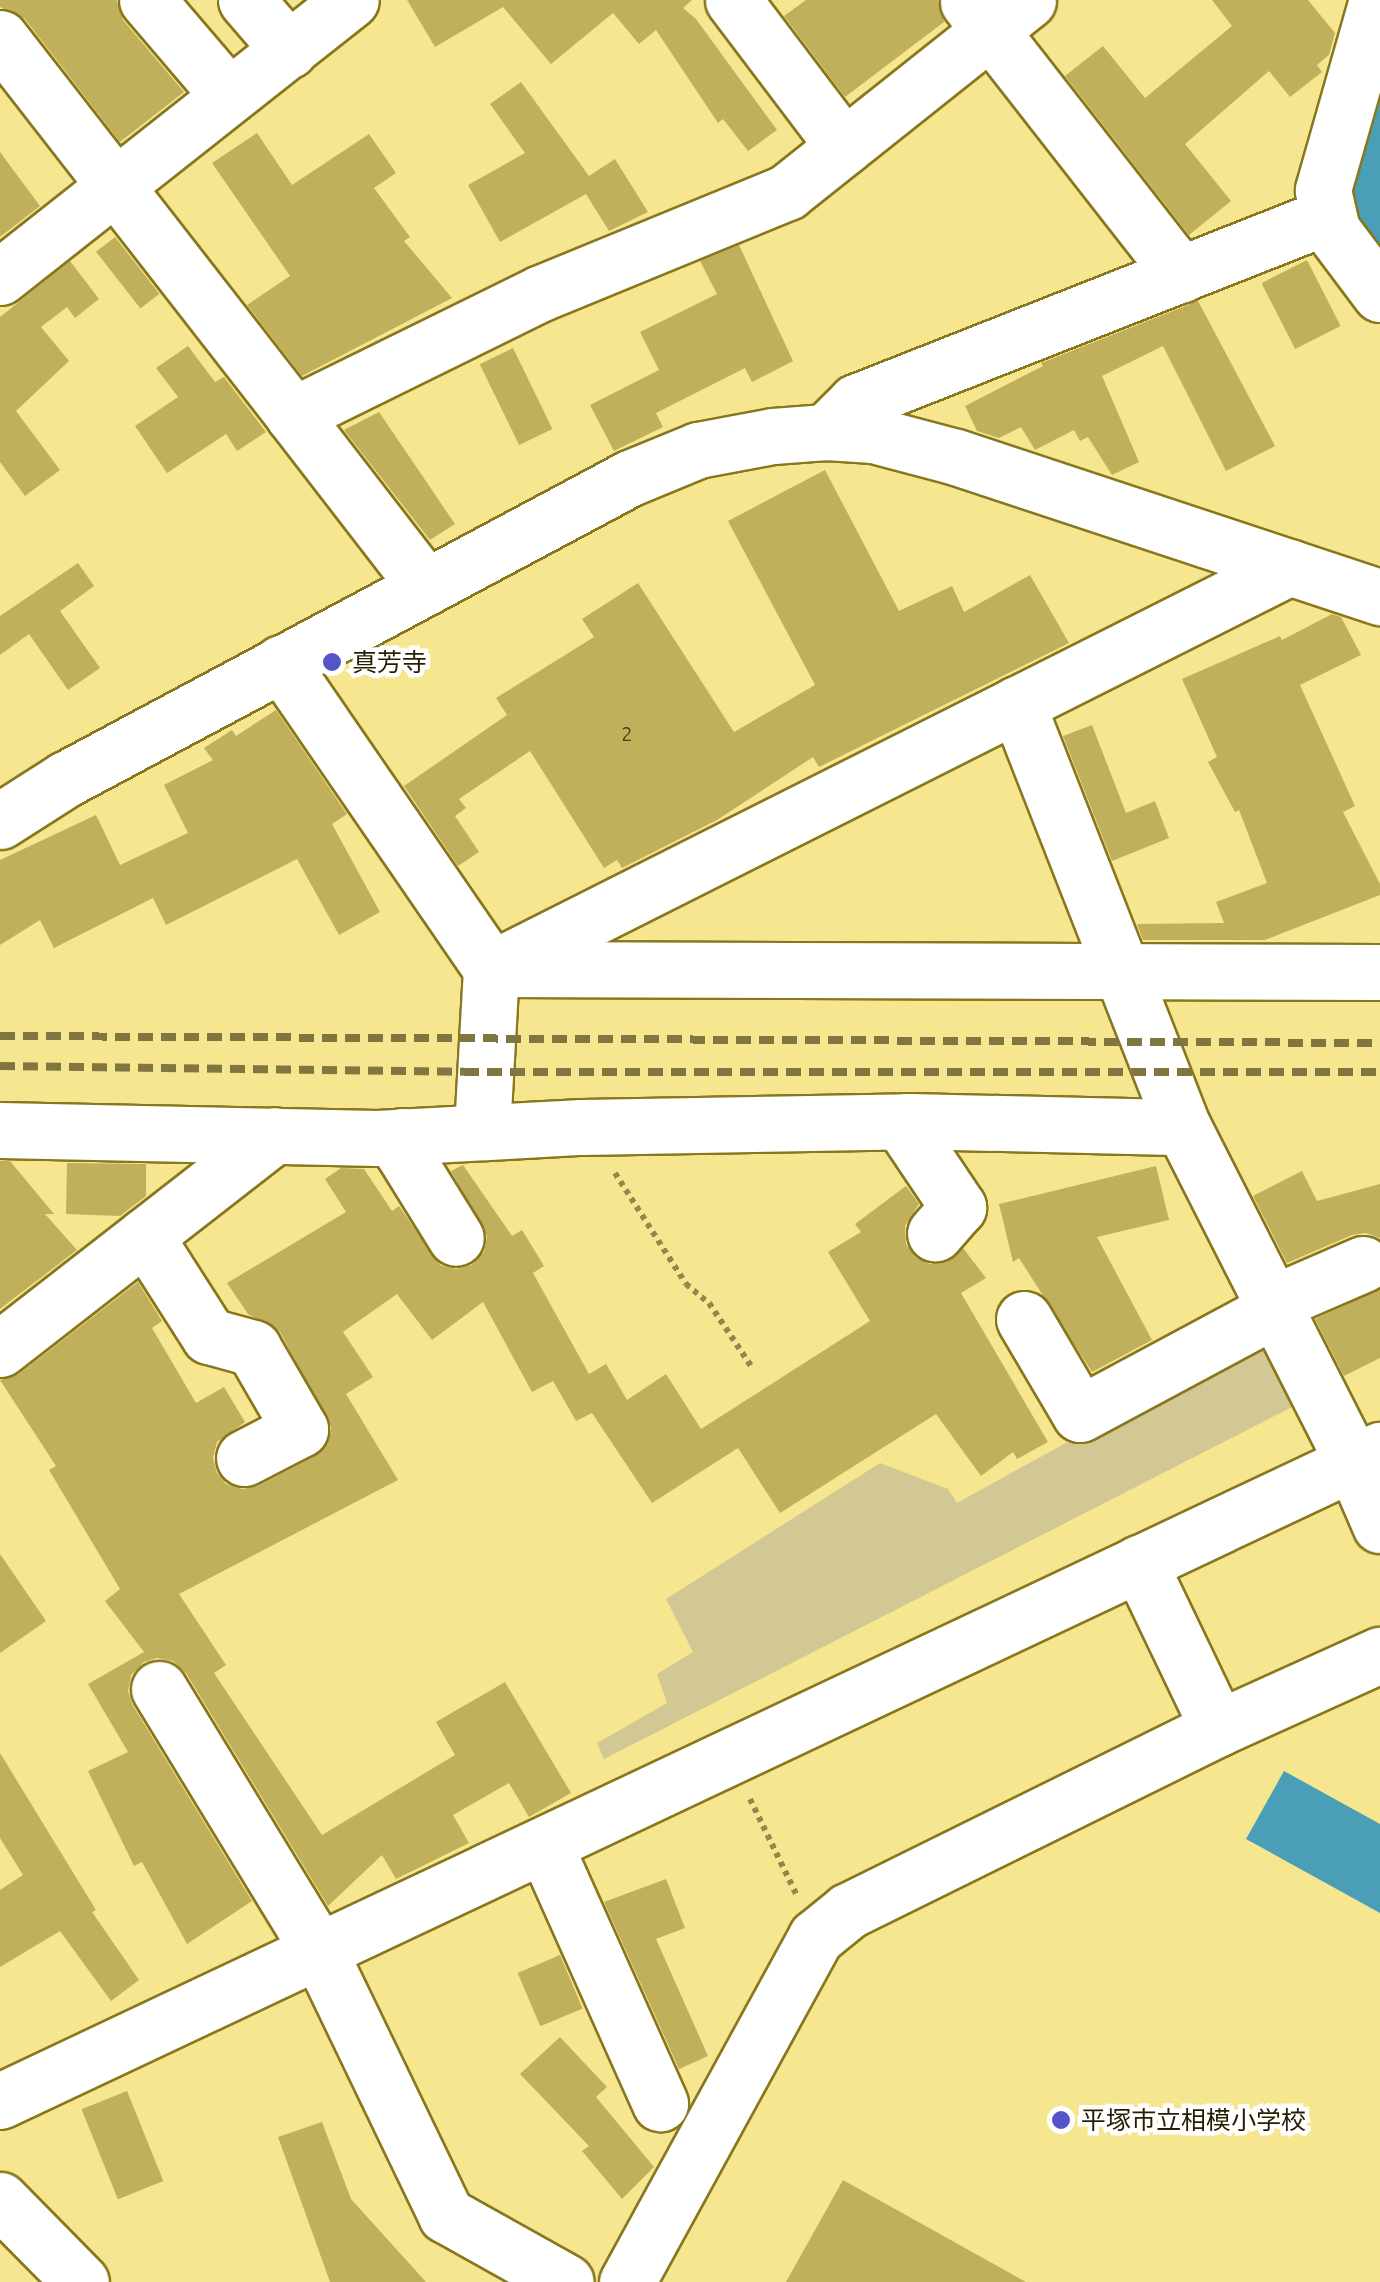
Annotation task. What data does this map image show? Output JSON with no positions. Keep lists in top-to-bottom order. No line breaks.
{"places":["真芳寺","平塚市立相模小学校"],"house_numbers":["2"]}
